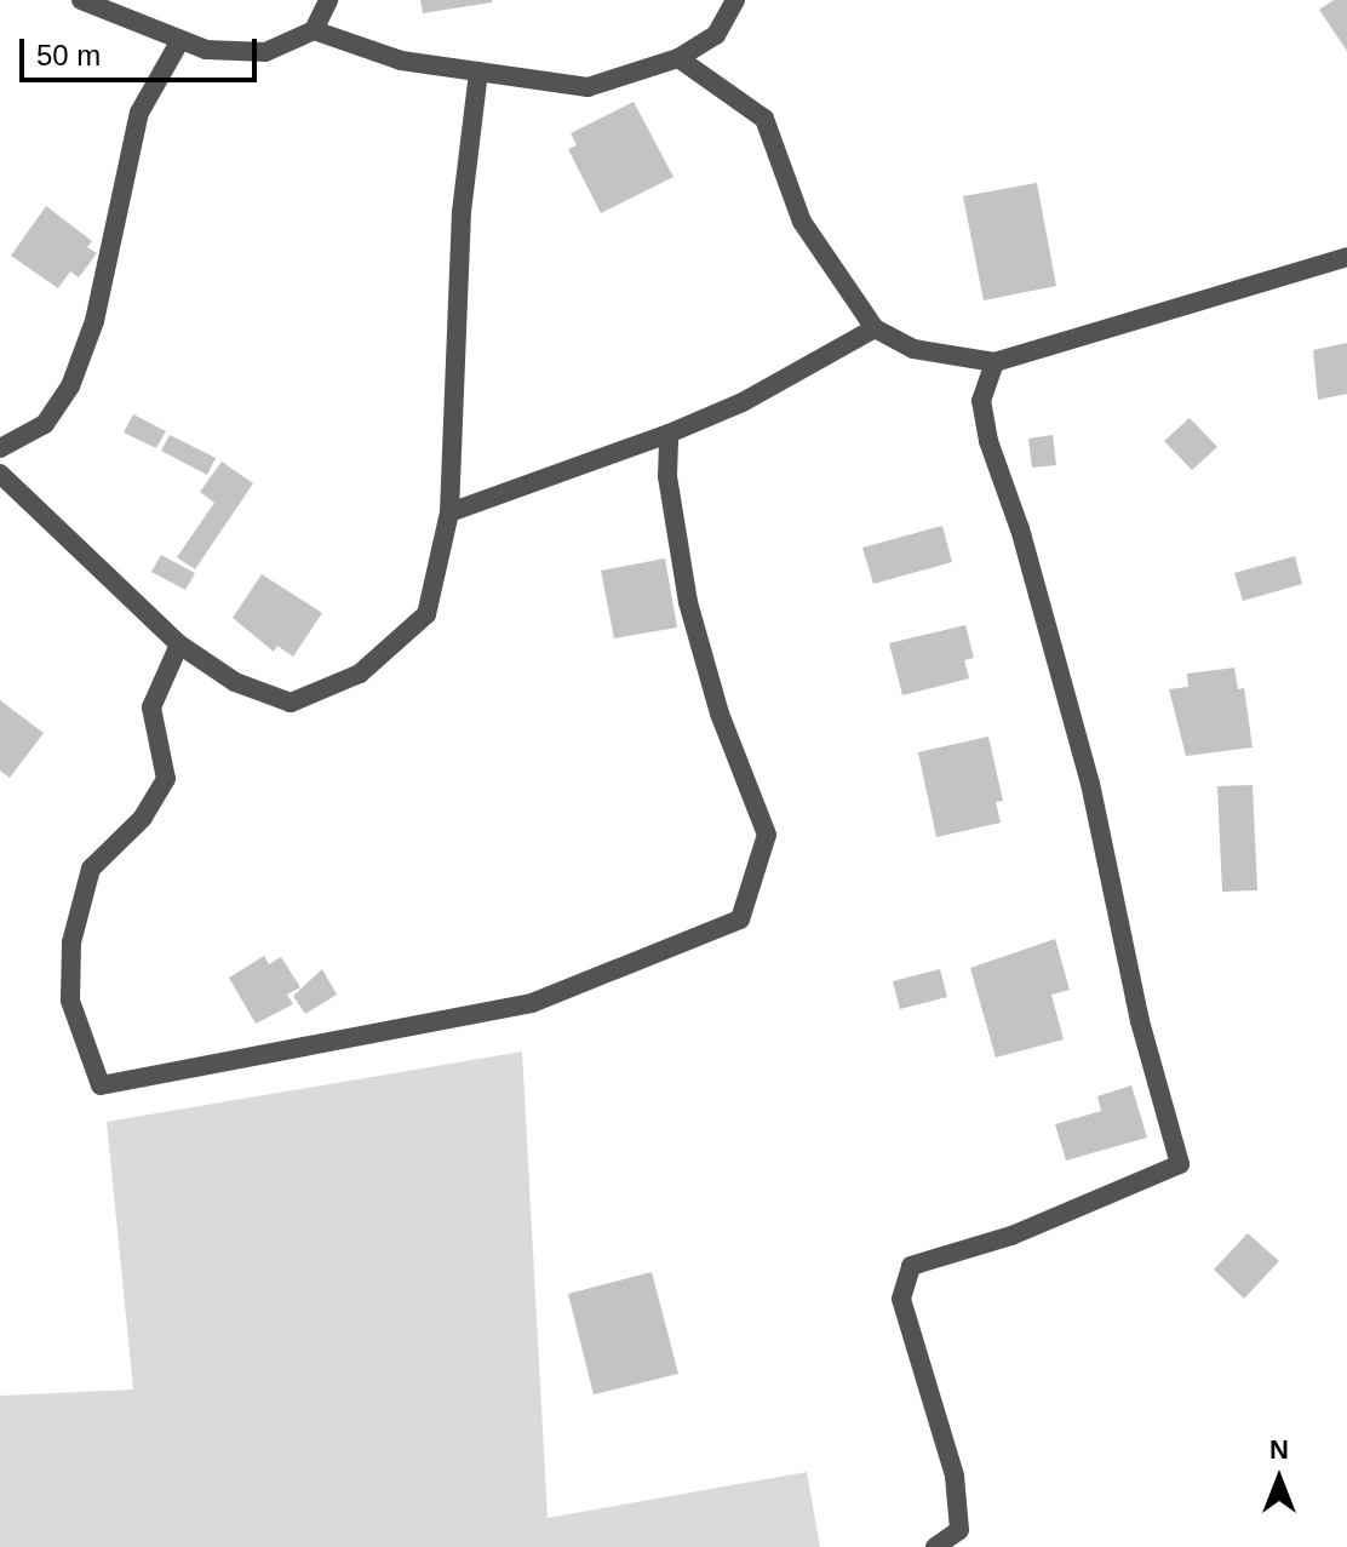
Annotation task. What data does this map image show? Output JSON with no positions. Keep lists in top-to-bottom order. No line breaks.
{"scale_bar":"50 m","north":"top"}
